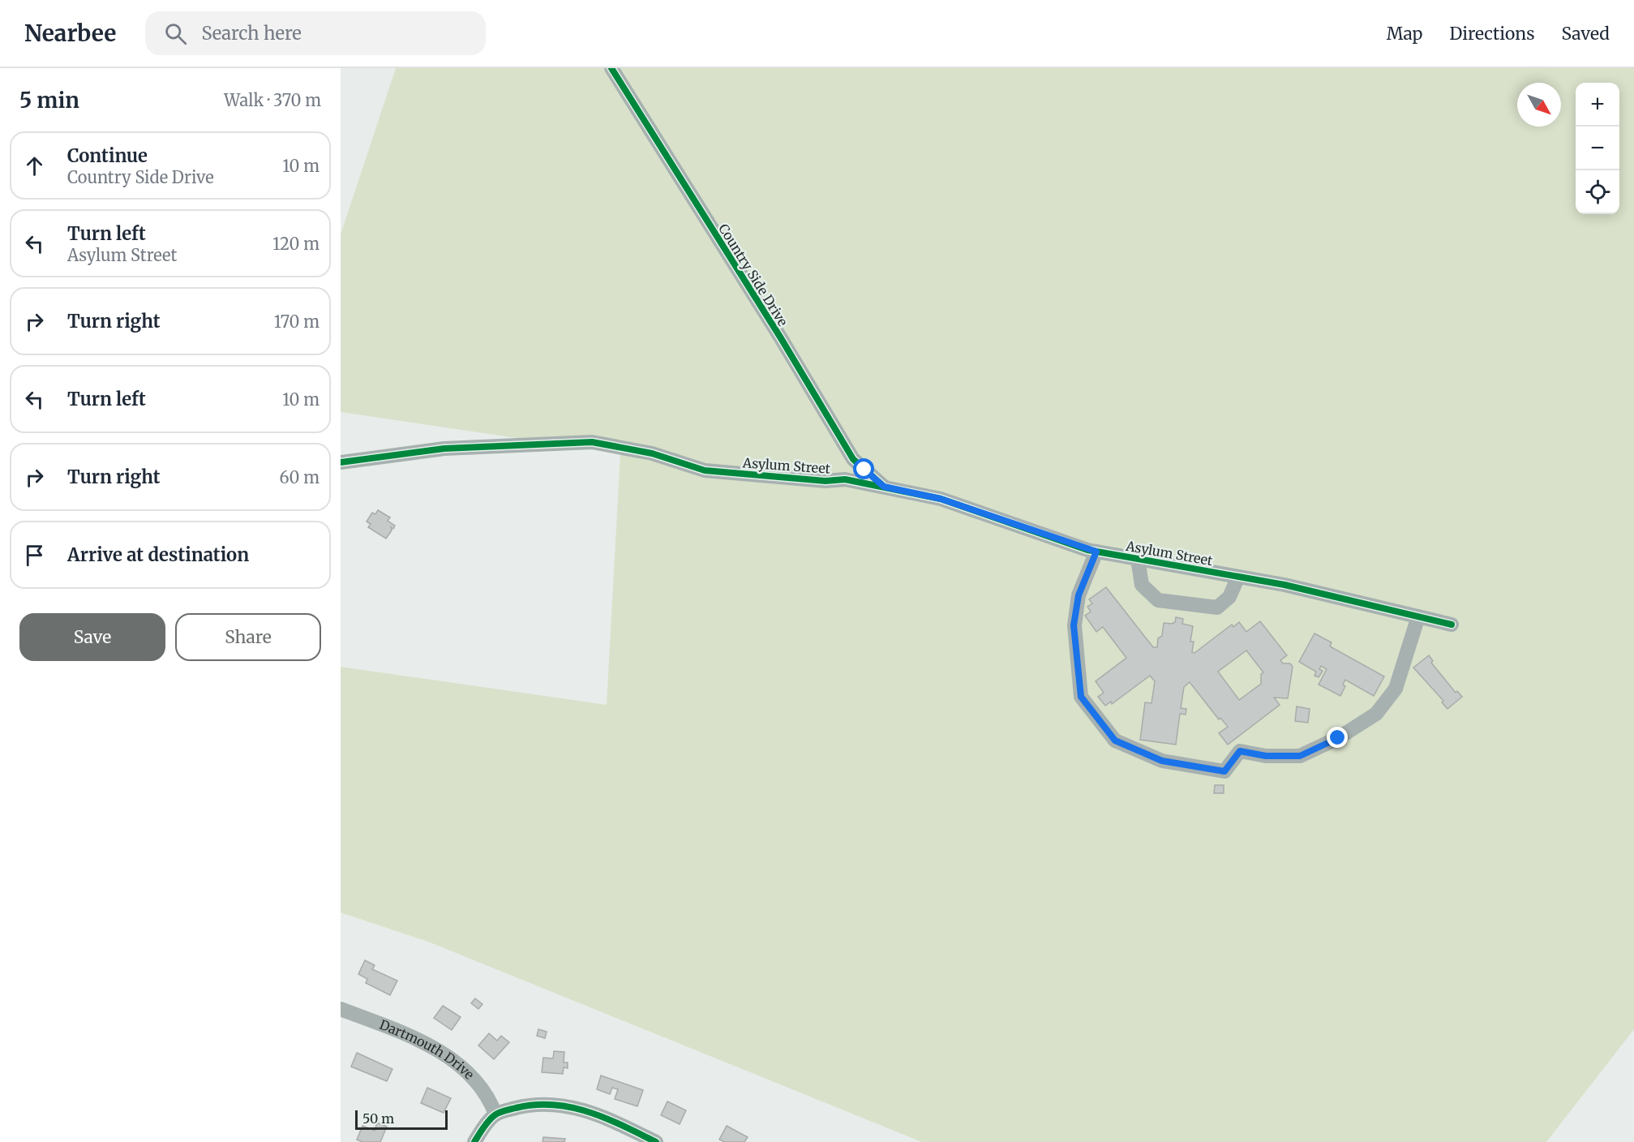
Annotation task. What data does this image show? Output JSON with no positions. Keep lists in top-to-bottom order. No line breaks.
{"streets":{"street":["Country Side Drive","Asylum Street","Dartmouth Drive"]},"crossings":[["Country Side Drive","Asylum Street"]],"scale_bar":"50 m","north":"bottom right","page":{"header":"Nearbee","search":"Search here","nav":["Map","Directions","Saved"],"heading":["5 min","Walk · 370 m"],"map_buttons":["+","−"],"list":[["Continue","Country Side Drive","10 m"],["Turn left","Asylum Street","120 m"],["Turn right","170 m"],["Turn left","10 m"],["Turn right","60 m"],"Arrive at destination"],"buttons":["Save","Share"],"scale":"50 m"}}
